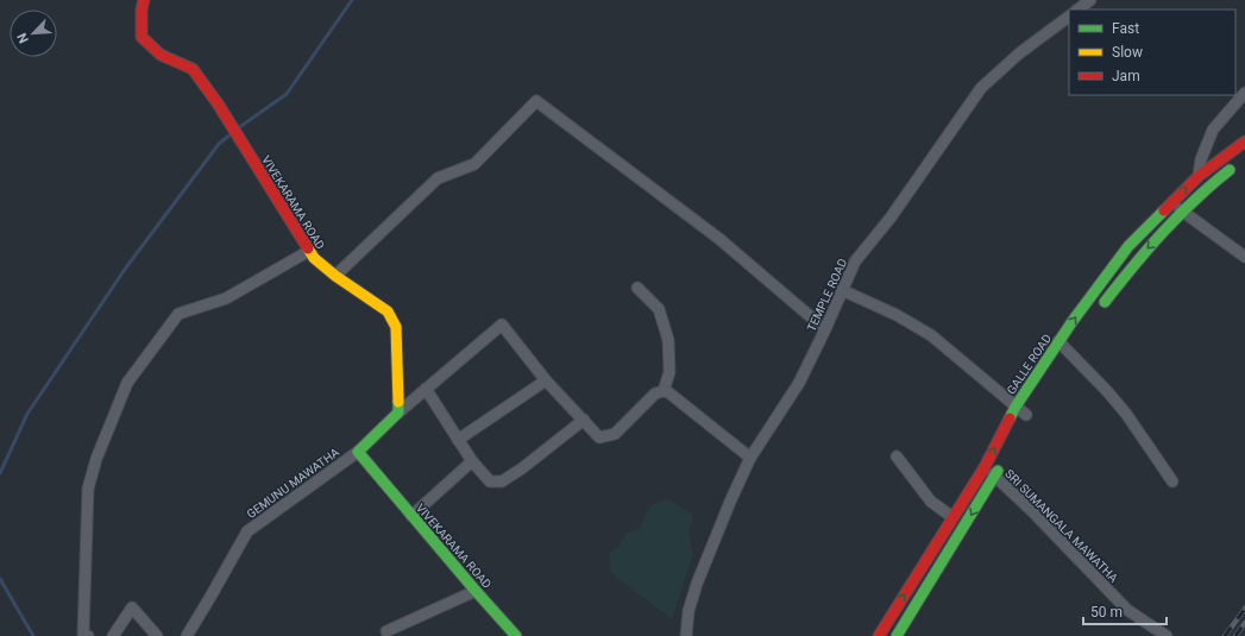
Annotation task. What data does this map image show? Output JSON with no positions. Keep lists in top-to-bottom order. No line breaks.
{"streets":{"main road":["VIVEKARAMA ROAD","GALLE ROAD"],"street":["TEMPLE ROAD","GEMUNU MAWATHA","SRI SUMANGALA MAWATHA"]},"crossings":[["VIVEKARAMA ROAD","GEMUNU MAWATHA"],["GALLE ROAD","SRI SUMANGALA MAWATHA"]],"legend":["Fast","Slow","Jam"],"scale_bar":"50 m","north":"bottom left"}
